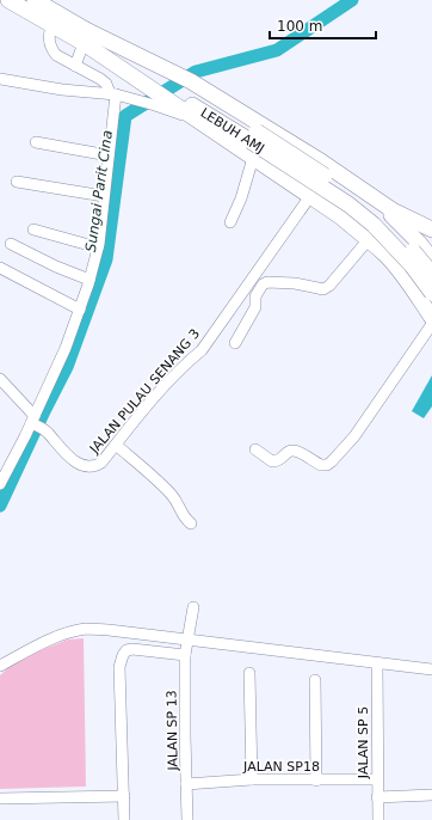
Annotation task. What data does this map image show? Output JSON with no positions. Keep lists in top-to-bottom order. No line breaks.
{"streets":{"highway":["LEBUH AMJ"],"street":["JALAN PULAU SENANG 3","JALAN SP 13","JALAN SP 5","JALAN SP18"]},"crossings":[["JALAN SP 13","JALAN SP18"],["JALAN SP 5","JALAN SP18"]],"water":["Sungai Parit Cina"],"scale_bar":"100 m"}
